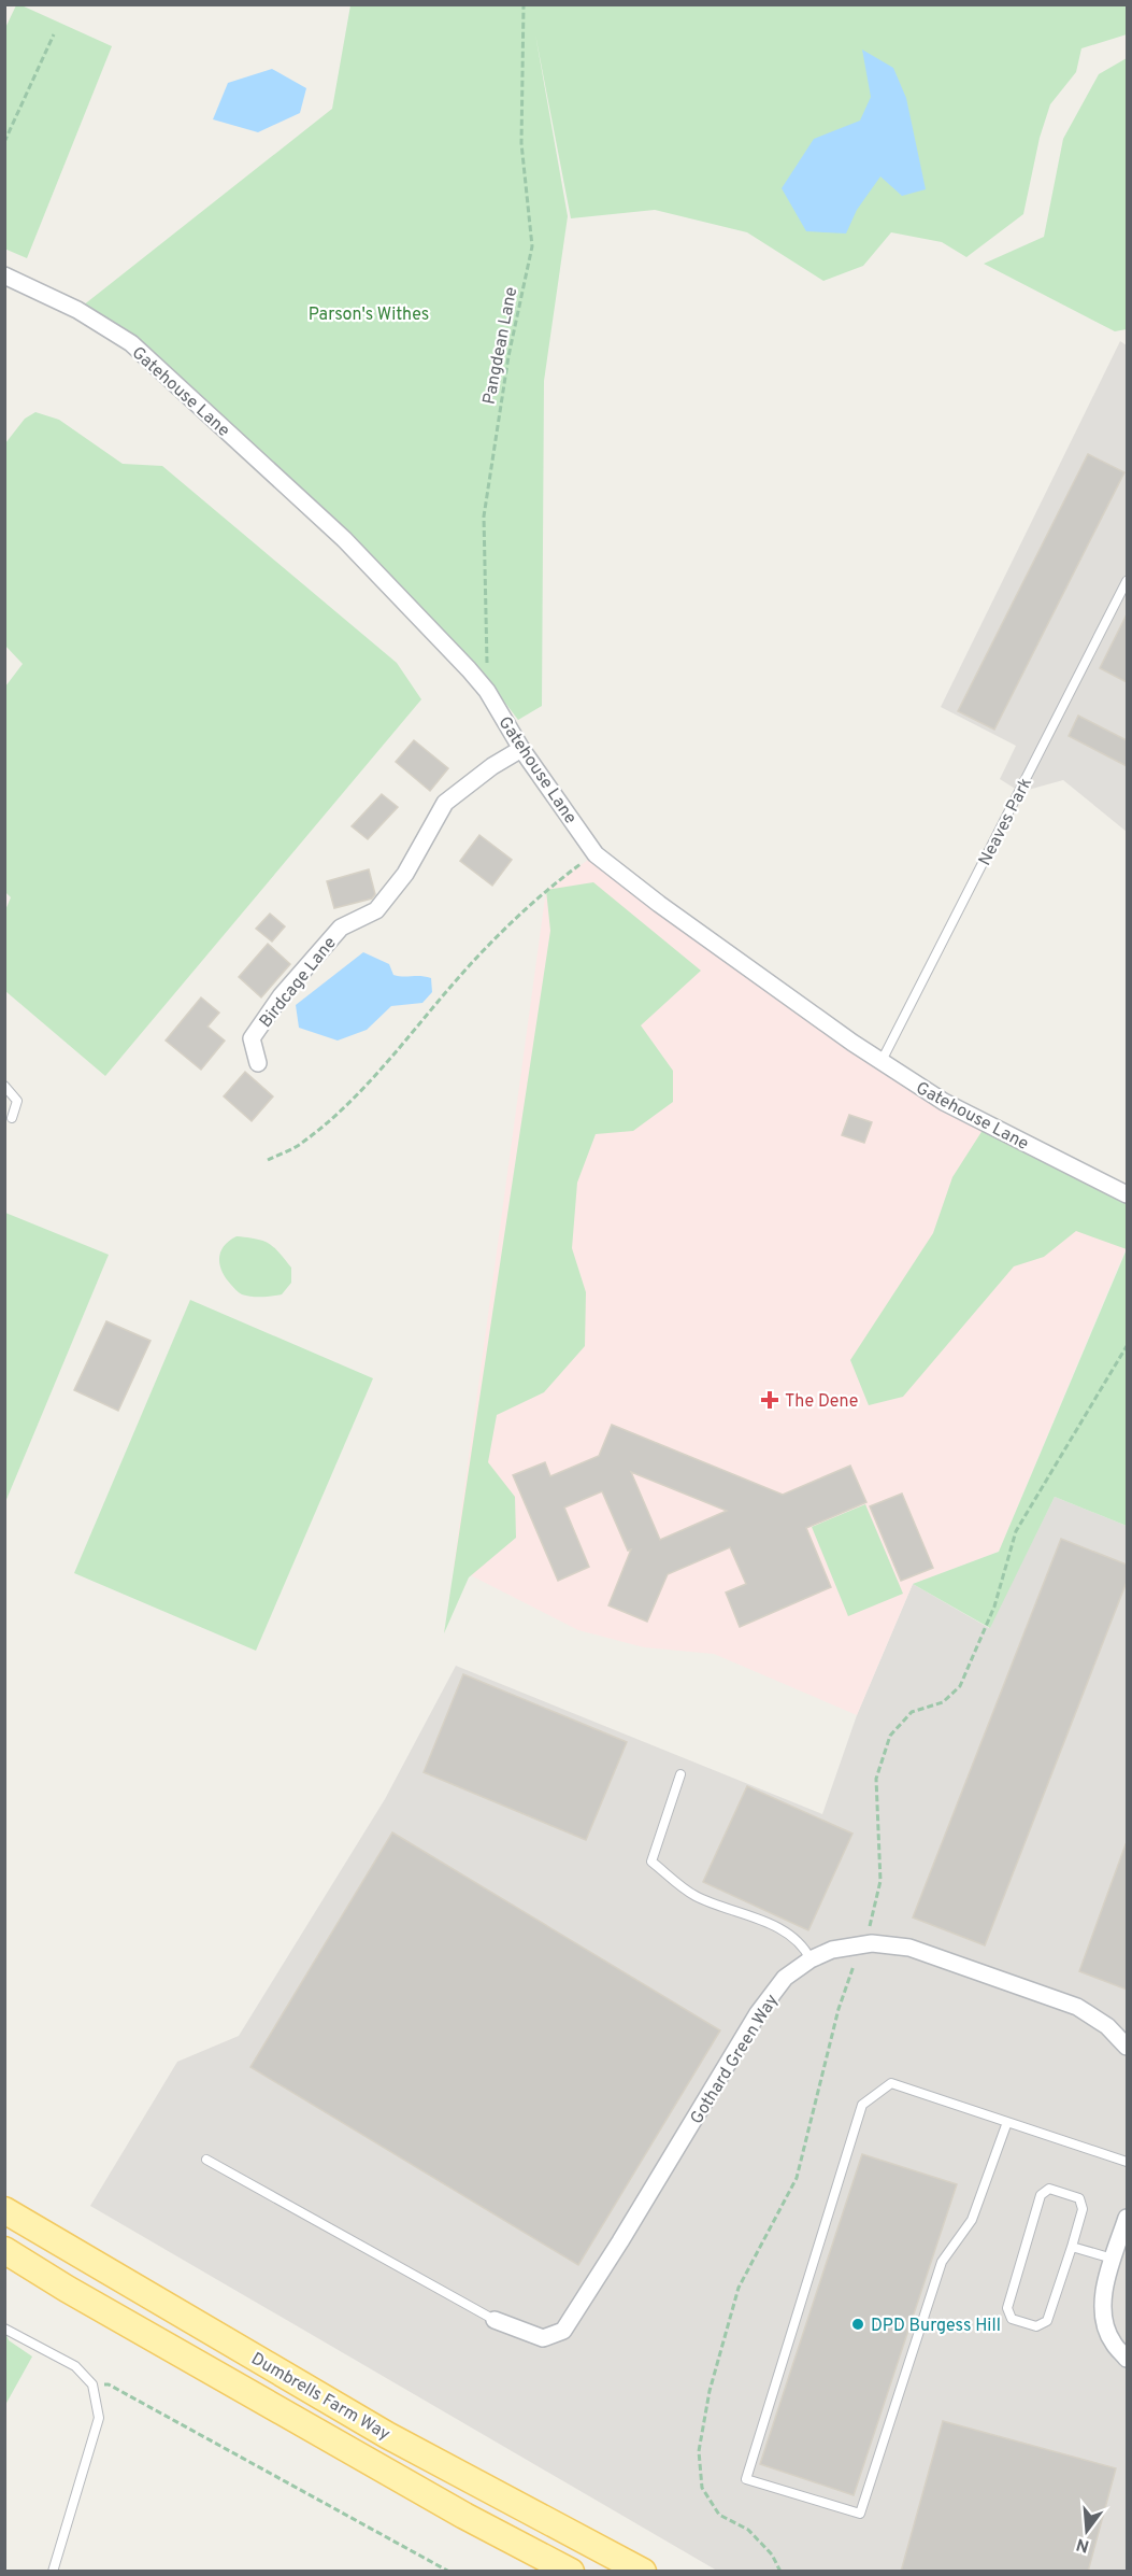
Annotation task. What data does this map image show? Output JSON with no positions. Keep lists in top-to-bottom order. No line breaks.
{"streets":{"main road":["Dumbrells Farm Way"],"street":["Gatehouse Lane","Birdcage Lane","Gothard Green Way"],"lane":["Neaves Park"],"path":["Pangdean Lane"]},"crossings":[["Pangdean Lane","Gatehouse Lane"],["Gatehouse Lane","Neaves Park"],["Gatehouse Lane","Birdcage Lane"]],"parks":["Parson's Withes"],"places":{"health":["The Dene"],"other":["DPD Burgess Hill"]},"north":"bottom"}
